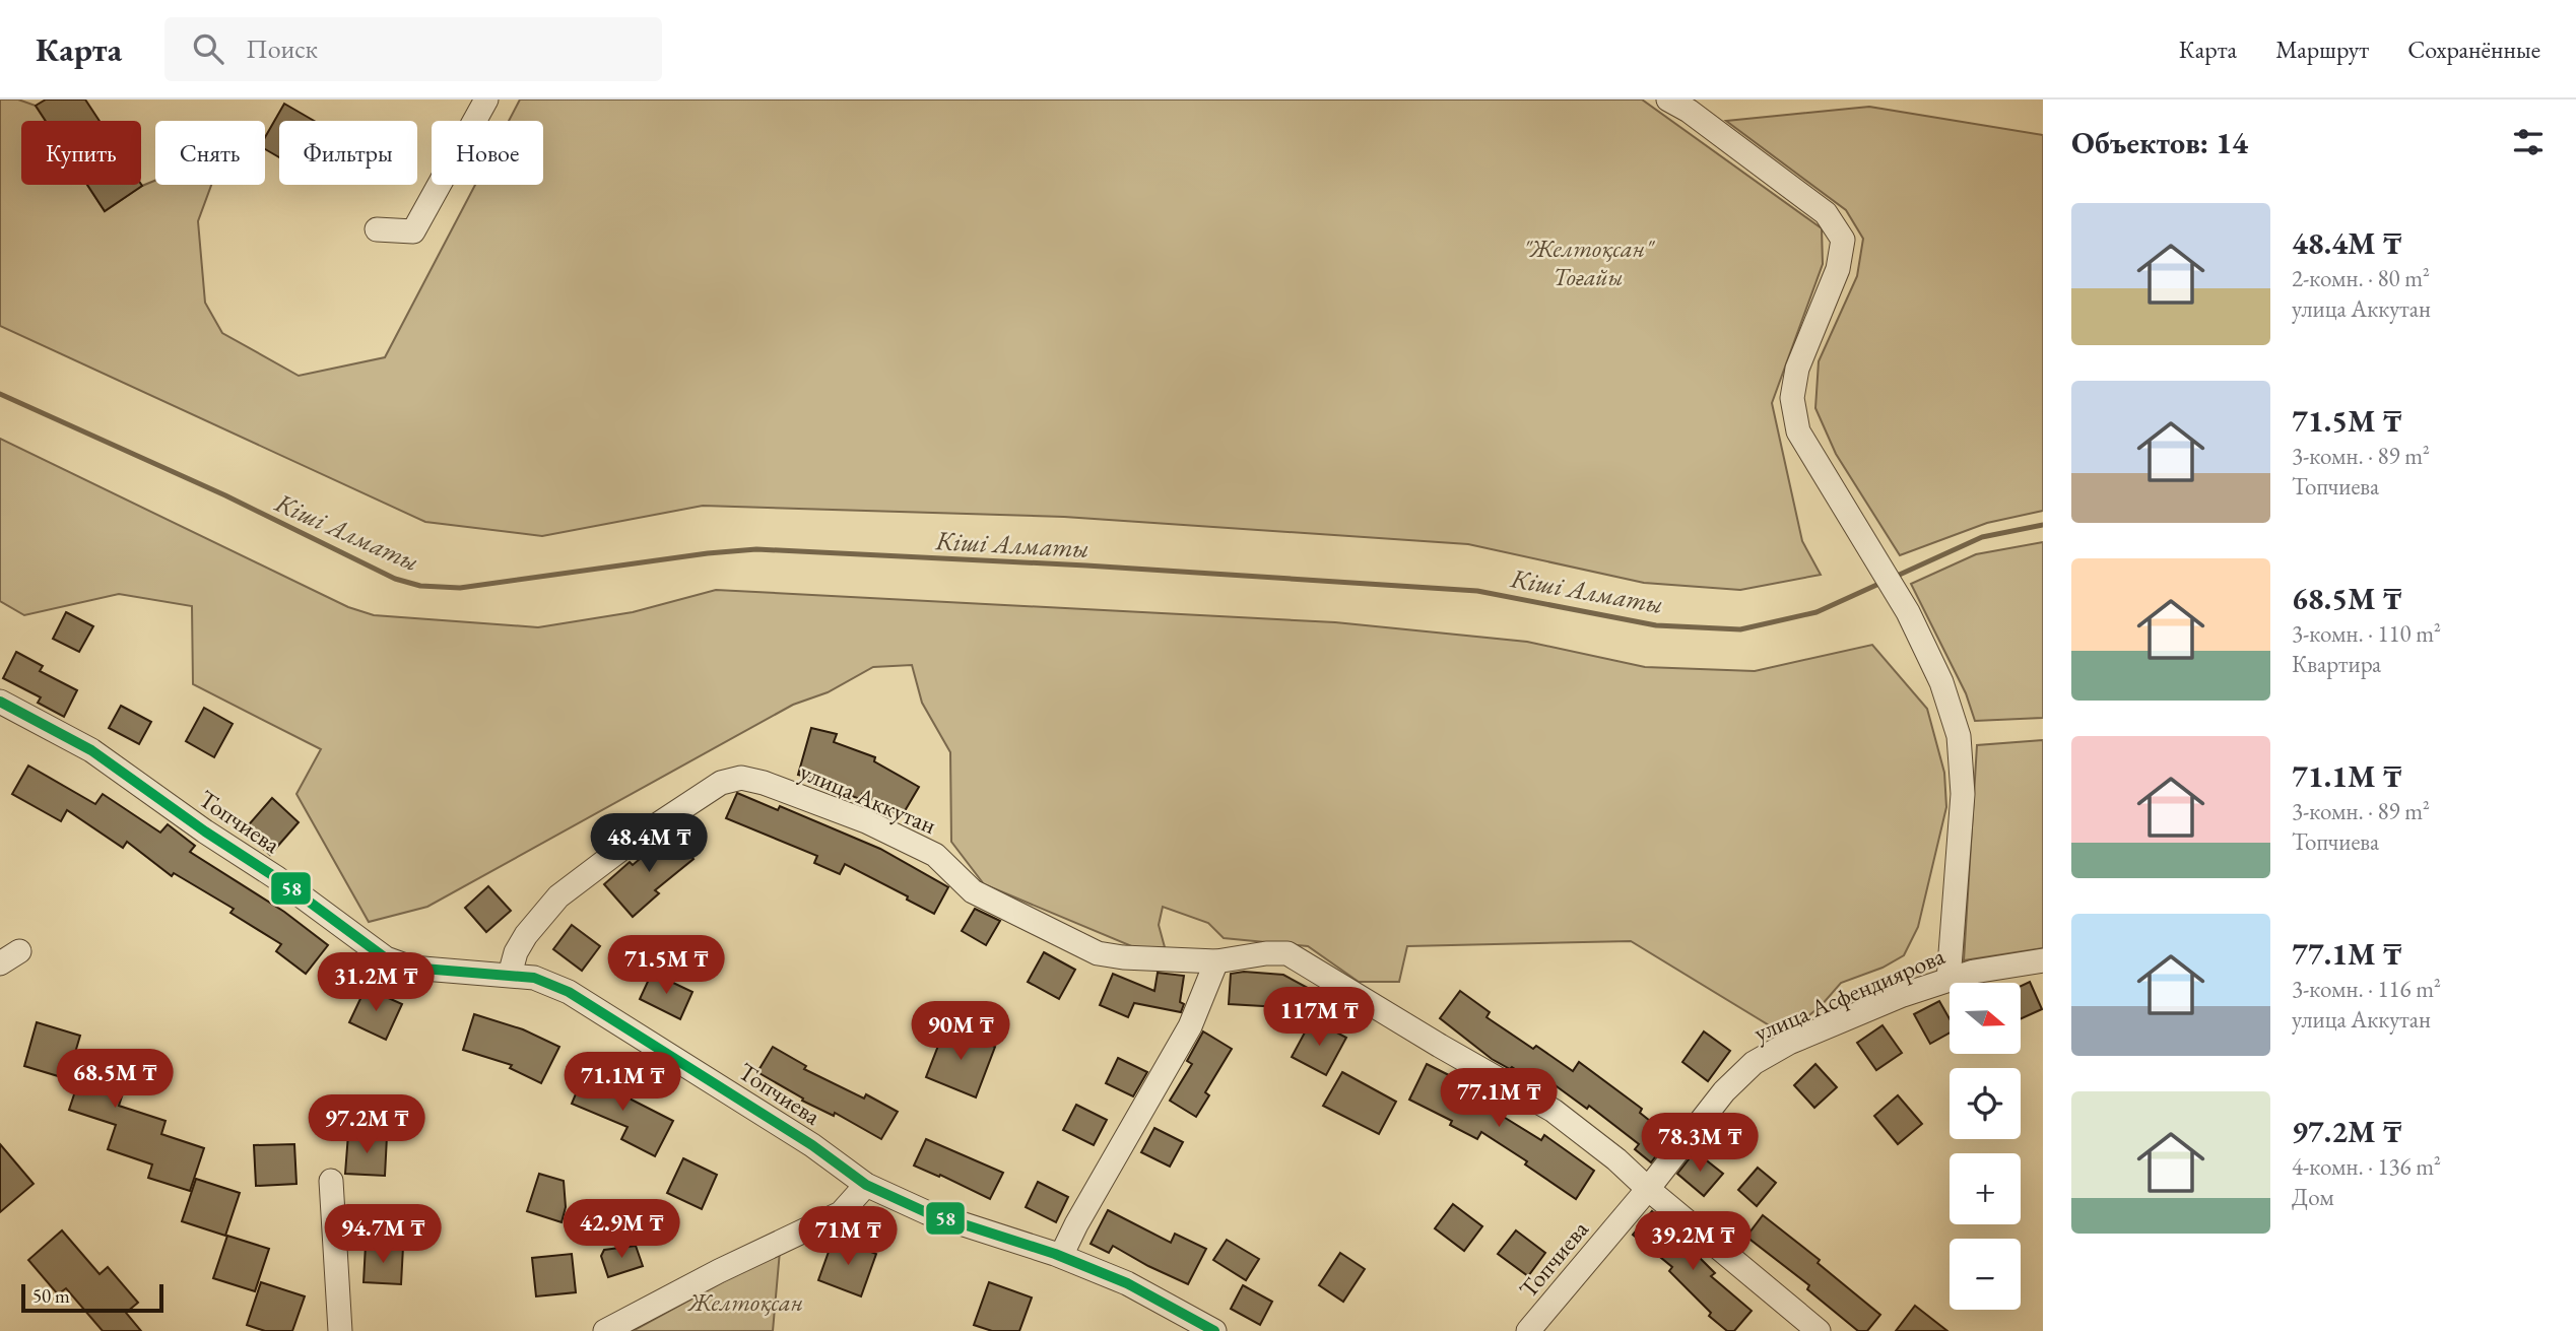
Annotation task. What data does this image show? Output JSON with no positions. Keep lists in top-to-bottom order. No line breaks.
{"streets":{"street":["улица Аккутан","Топчиева","улица Асфендиярова"]},"crossings":[["улица Аккутан","Топчиева"],["улица Аккутан","улица Асфендиярова"],["Топчиева","улица Асфендиярова"]],"water":["Кіші Алматы"],"parks":["\"Желтоқсан\" Тоғайы","Желтоқсан"],"lines":["transit line 58"],"scale_bar":"50 m","north":"right","page":{"header":"Карта","search":"Поиск","nav":["Карта","Маршрут","Сохранённые"],"heading":"Объектов: 14","chip":["Купить","Снять","Фильтры","Новое"],"list":[{"name":"48.4M ₸","note":"2-комн. · 80 m² · улица Аккутан"},{"name":"71.5M ₸","note":"3-комн. · 89 m² · Топчиева"},{"name":"68.5M ₸","note":"3-комн. · 110 m² · Квартира"},{"name":"71.1M ₸","note":"3-комн. · 89 m² · Топчиева"},{"name":"77.1M ₸","note":"3-комн. · 116 m² · улица Аккутан"},{"name":"97.2M ₸","note":"4-комн. · 136 m² · Дом"}],"price":["48.4M ₸","71.5M ₸","31.2M ₸","117M ₸","90M ₸","68.5M ₸","71.1M ₸","77.1M ₸","97.2M ₸","78.3M ₸","42.9M ₸","94.7M ₸","71M ₸","39.2M ₸"],"map_buttons":["+","−"],"scale":"50 m"}}
